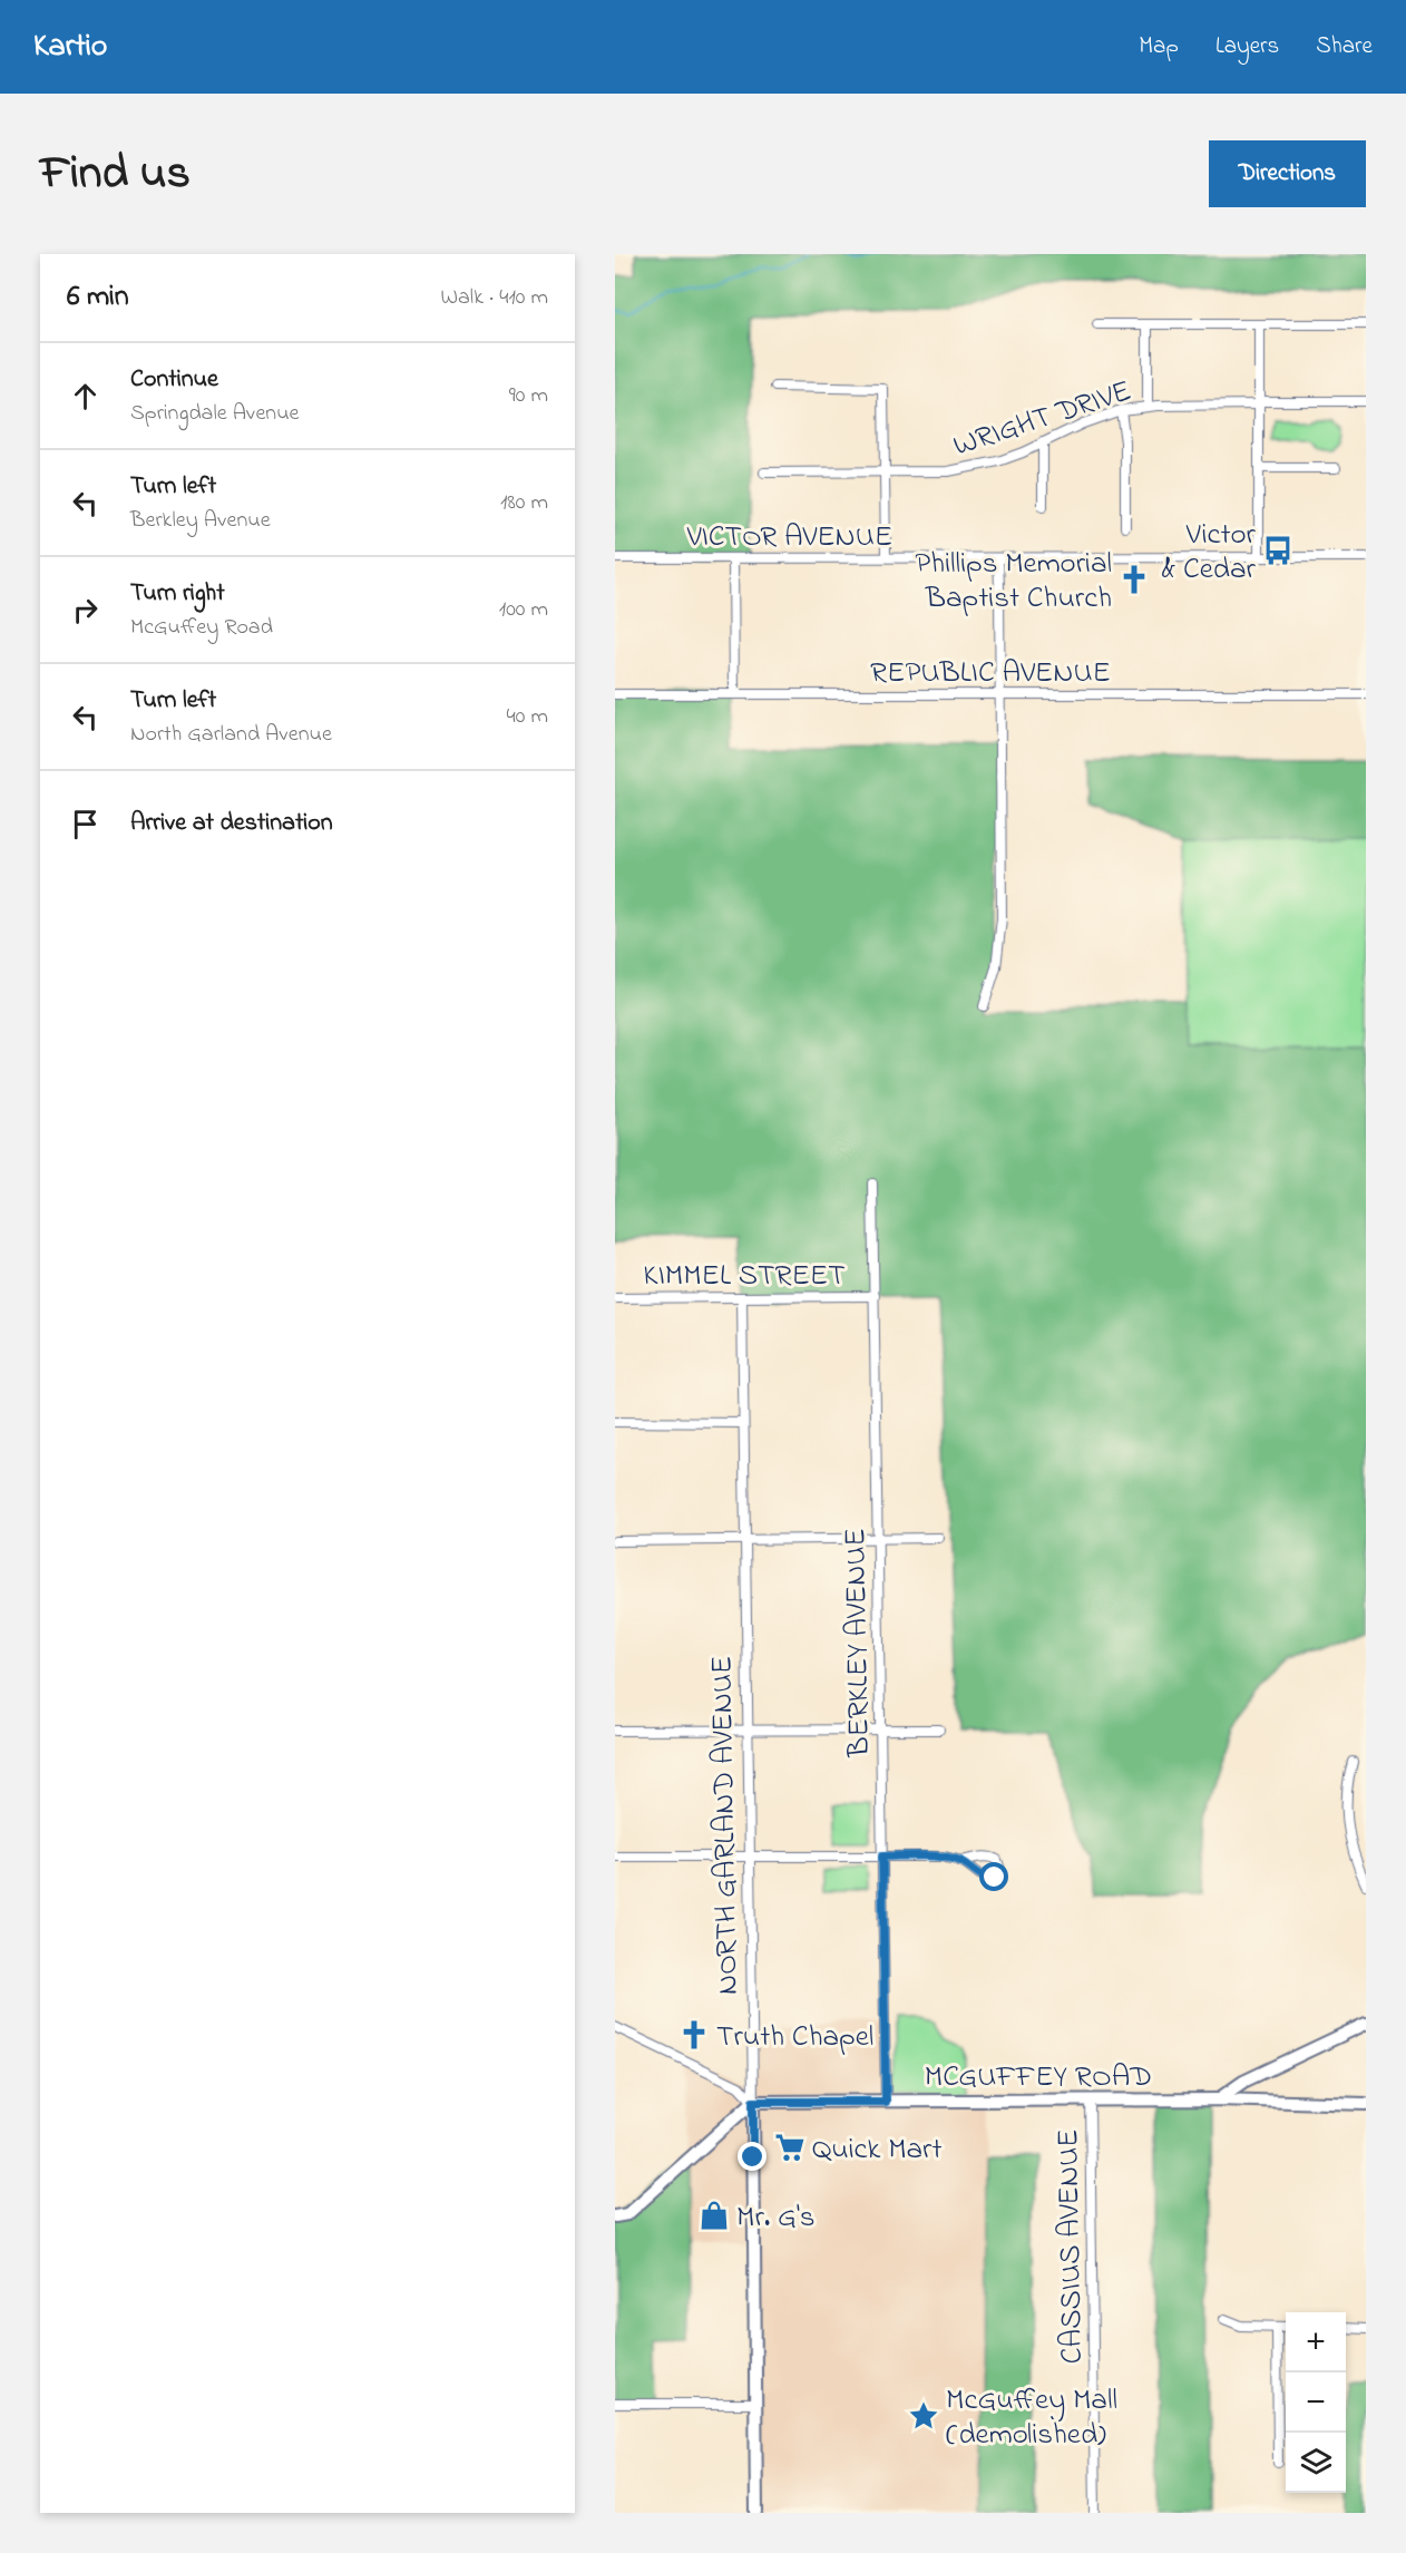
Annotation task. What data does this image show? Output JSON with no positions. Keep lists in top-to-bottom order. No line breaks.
{"streets":{"street":["WRIGHT DRIVE","VICTOR AVENUE","REPUBLIC AVENUE","KIMMEL STREET","BERKLEY AVENUE","NORTH GARLAND AVENUE","MCGUFFEY ROAD","CASSIUS AVENUE"]},"crossings":[["KIMMEL STREET","BERKLEY AVENUE"],["KIMMEL STREET","NORTH GARLAND AVENUE"],["BERKLEY AVENUE","MCGUFFEY ROAD"],["NORTH GARLAND AVENUE","MCGUFFEY ROAD"],["MCGUFFEY ROAD","CASSIUS AVENUE"]],"places":{"bus stop":["Victor & Cedar"],"church":["Phillips Memorial Baptist Church","Truth Chapel"],"supermarket":["Quick Mart"],"shop":["Mr. G's"],"place":["McGuffey Mall (demolished)"]},"page":{"header":"Kartio","nav":["Map","Layers","Share"],"title":"Find us","buttons":"Directions","heading":["6 min","Walk · 410 m"],"list":[["Continue","Springdale Avenue","90 m"],["Turn left","Berkley Avenue","180 m"],["Turn right","McGuffey Road","100 m"],["Turn left","North Garland Avenue","40 m"],"Arrive at destination"],"map_buttons":["+","−"]}}
